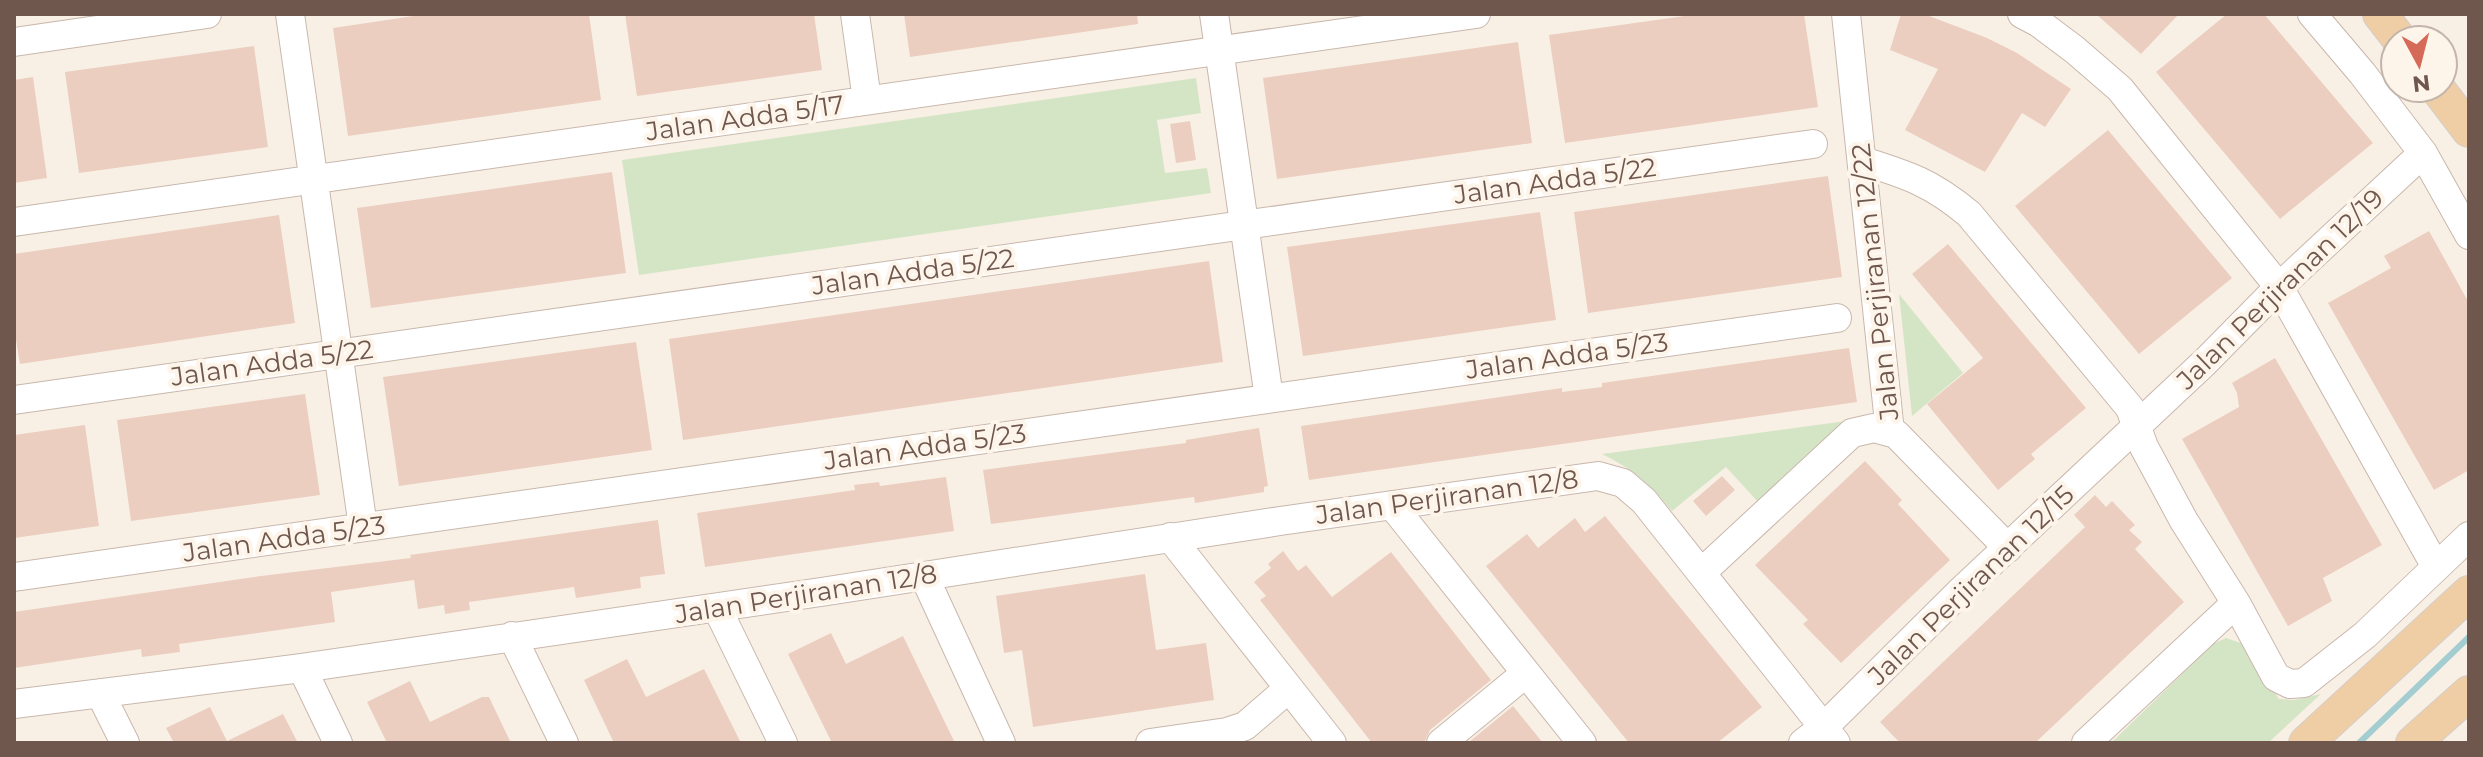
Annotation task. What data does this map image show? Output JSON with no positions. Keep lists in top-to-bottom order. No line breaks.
{"streets":{"street":["Jalan Adda 5/17","Jalan Adda 5/22","Jalan Perjiranan 12/22","Jalan Perjiranan 12/19","Jalan Adda 5/23","Jalan Perjiranan 12/8","Jalan Perjiranan 12/15"]},"crossings":[["Jalan Perjiranan 12/22","Jalan Perjiranan 12/15"],["Jalan Perjiranan 12/19","Jalan Perjiranan 12/15"]],"north":"bottom"}
